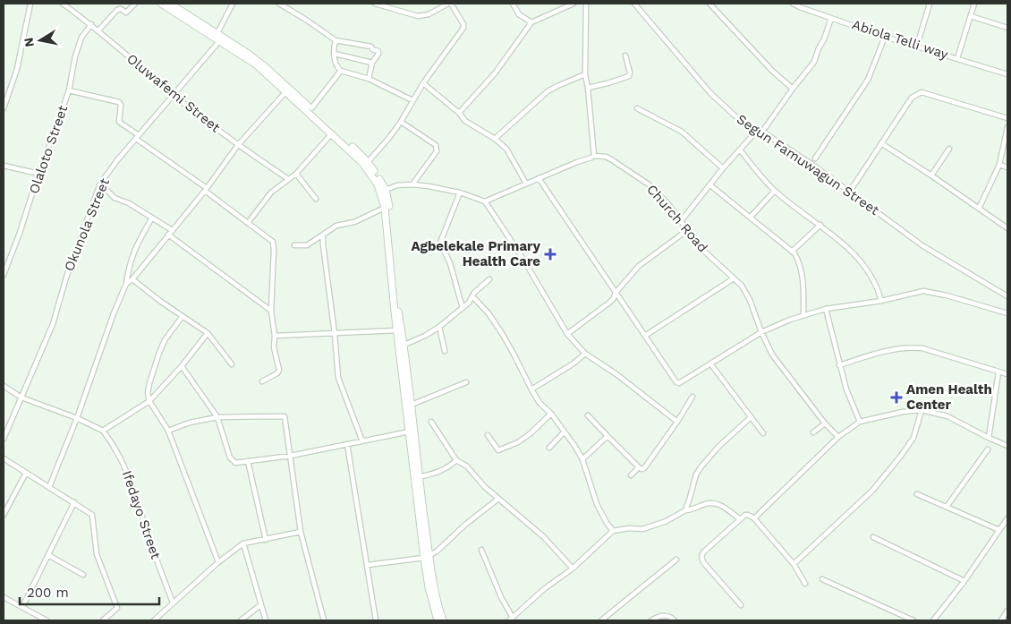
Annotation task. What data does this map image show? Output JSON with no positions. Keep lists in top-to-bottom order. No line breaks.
{"streets":{"street":["Abiola Telli way","Oluwafemi Street","Olaloto Street","Segun Famuwagun Street","Church Road","Okunola Street","Ifedayo Street"]},"crossings":[["Oluwafemi Street","Olaloto Street"],["Oluwafemi Street","Okunola Street"]],"places":{"health":["Agbelekale Primary Health Care","Amen Health Center"]},"scale_bar":"200 m","north":"left"}
